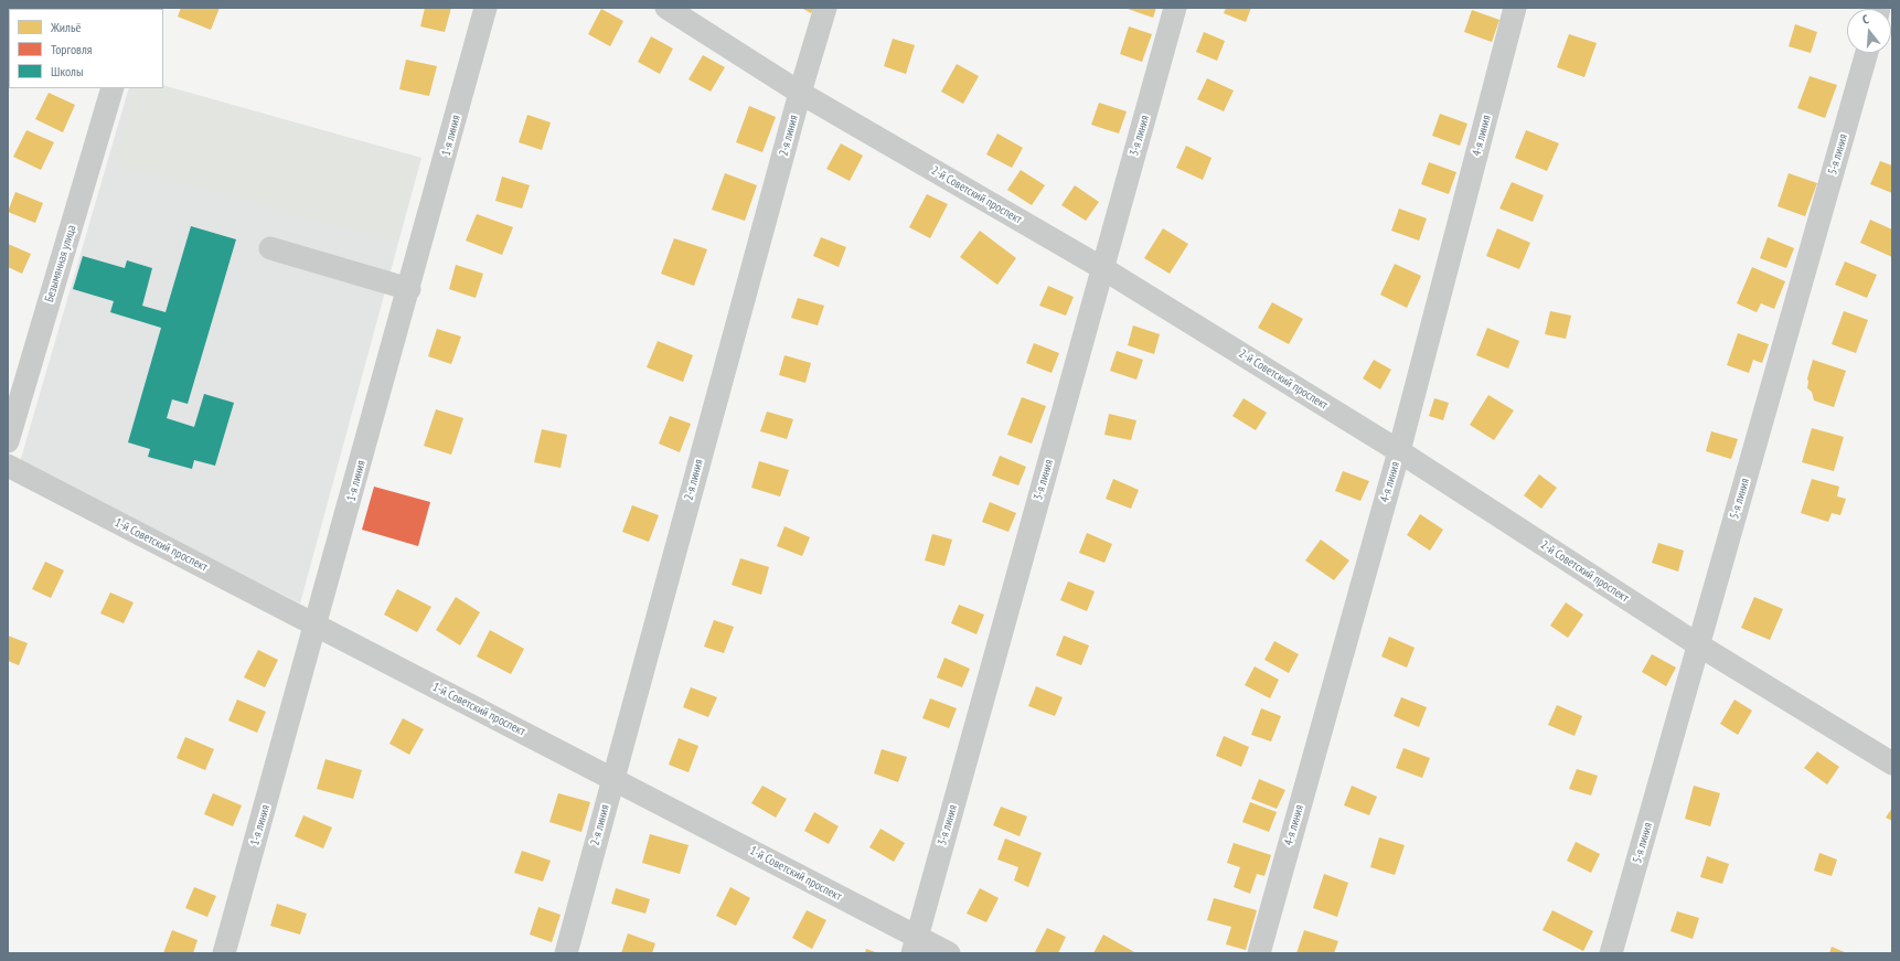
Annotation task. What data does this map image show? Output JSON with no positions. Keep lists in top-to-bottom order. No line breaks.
{"streets":{"street":["1-я линия","2-я линия","3-я линия","4-я линия","5-я линия","2-й Советский проспект","Безымянная улица","1-й Советский проспект"]},"crossings":[["1-я линия","1-й Советский проспект"],["2-я линия","2-й Советский проспект"],["2-я линия","1-й Советский проспект"],["3-я линия","2-й Советский проспект"],["3-я линия","1-й Советский проспект"],["4-я линия","2-й Советский проспект"],["5-я линия","2-й Советский проспект"]],"legend":["Жильё","Торговля","Школы"],"north":"top"}
